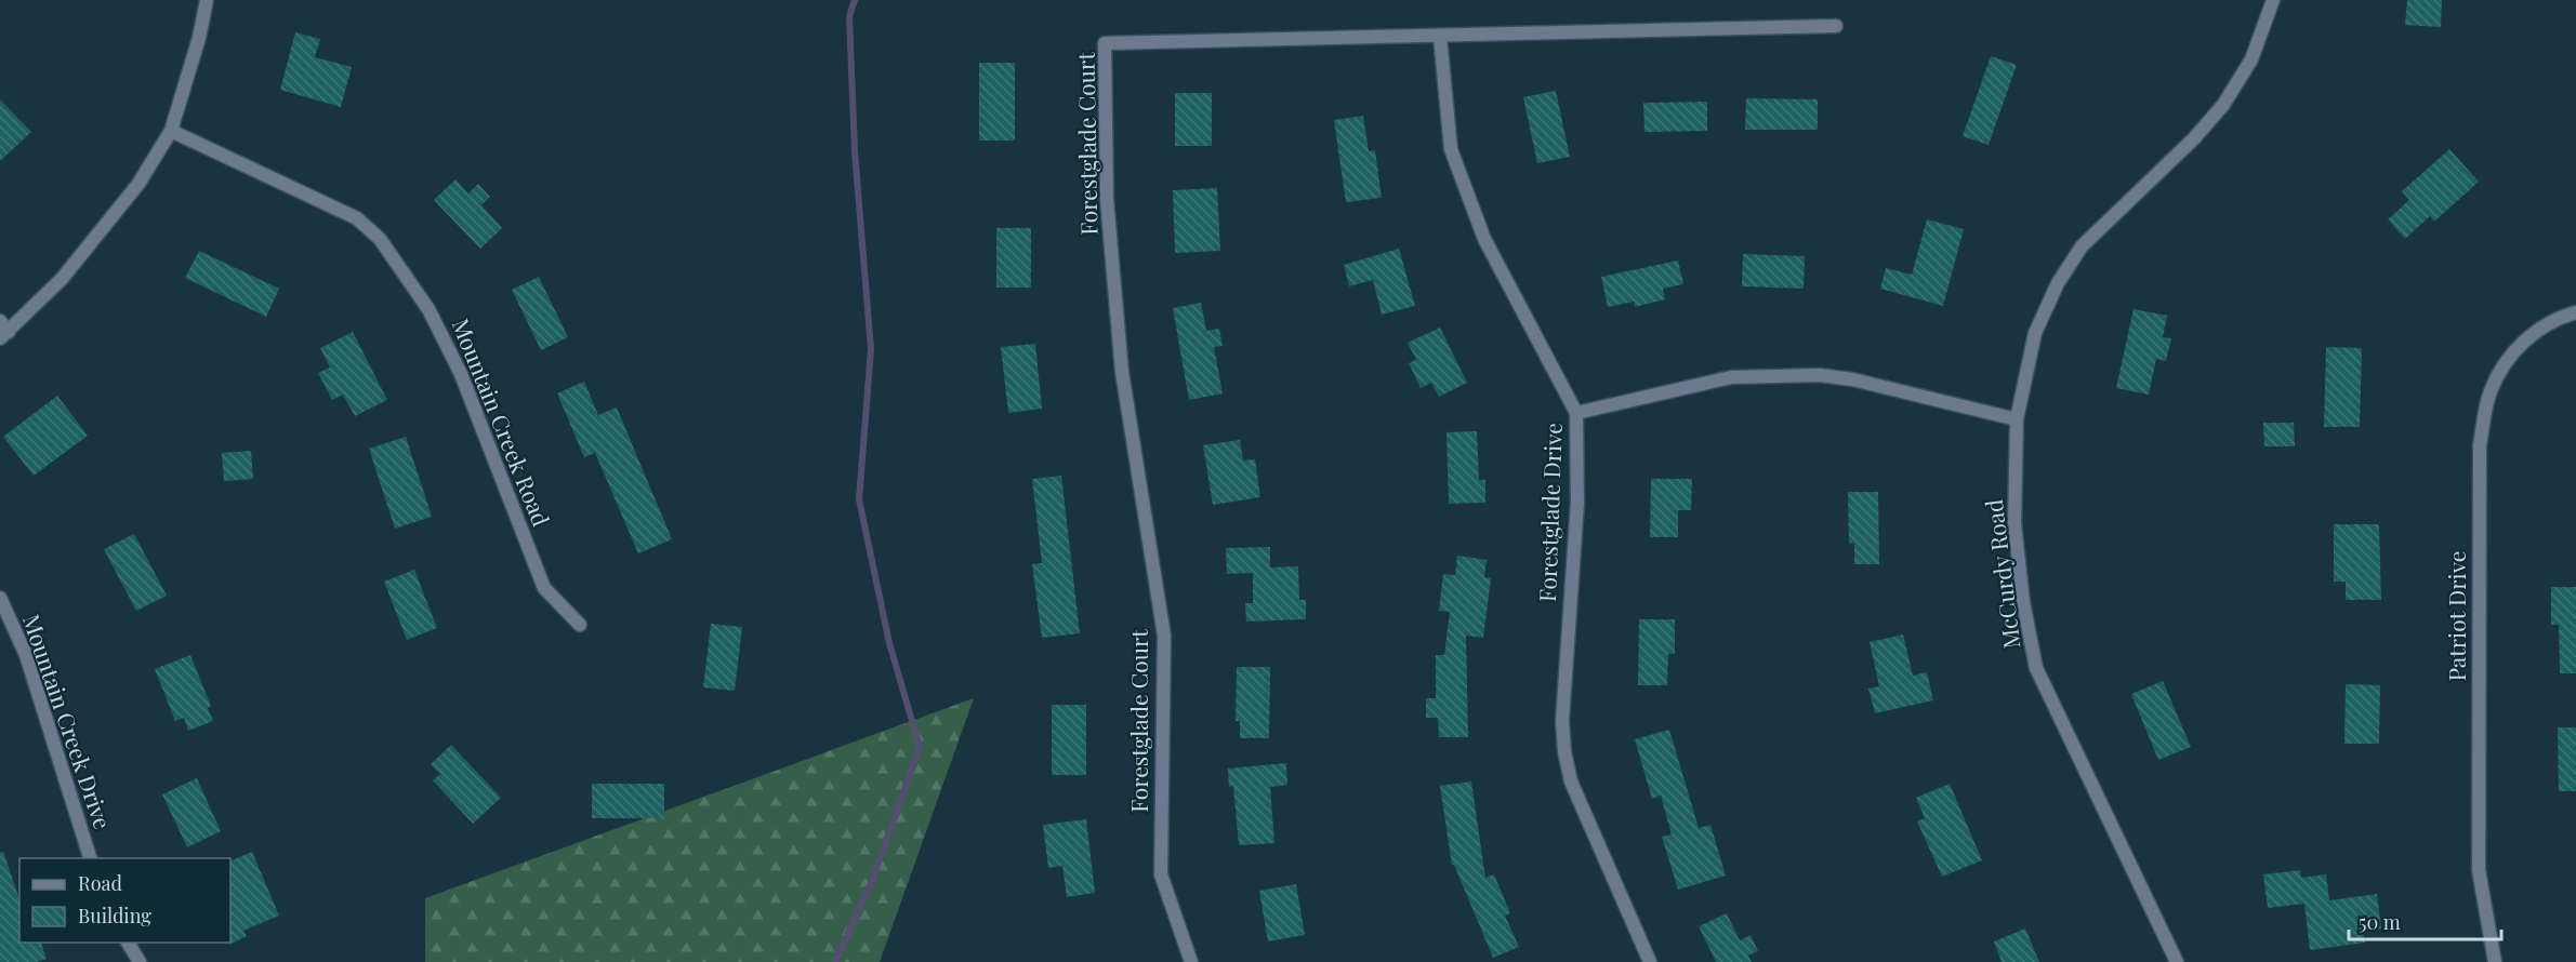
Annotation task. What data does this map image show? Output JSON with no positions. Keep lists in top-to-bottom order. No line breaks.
{"streets":{"street":["Forestglade Court","Mountain Creek Road","Forestglade Drive","McCurdy Road","Patriot Drive","Mountain Creek Drive"]},"crossings":[["Forestglade Court","Forestglade Drive"]],"legend":["Road","Building"],"scale_bar":"50 m"}
